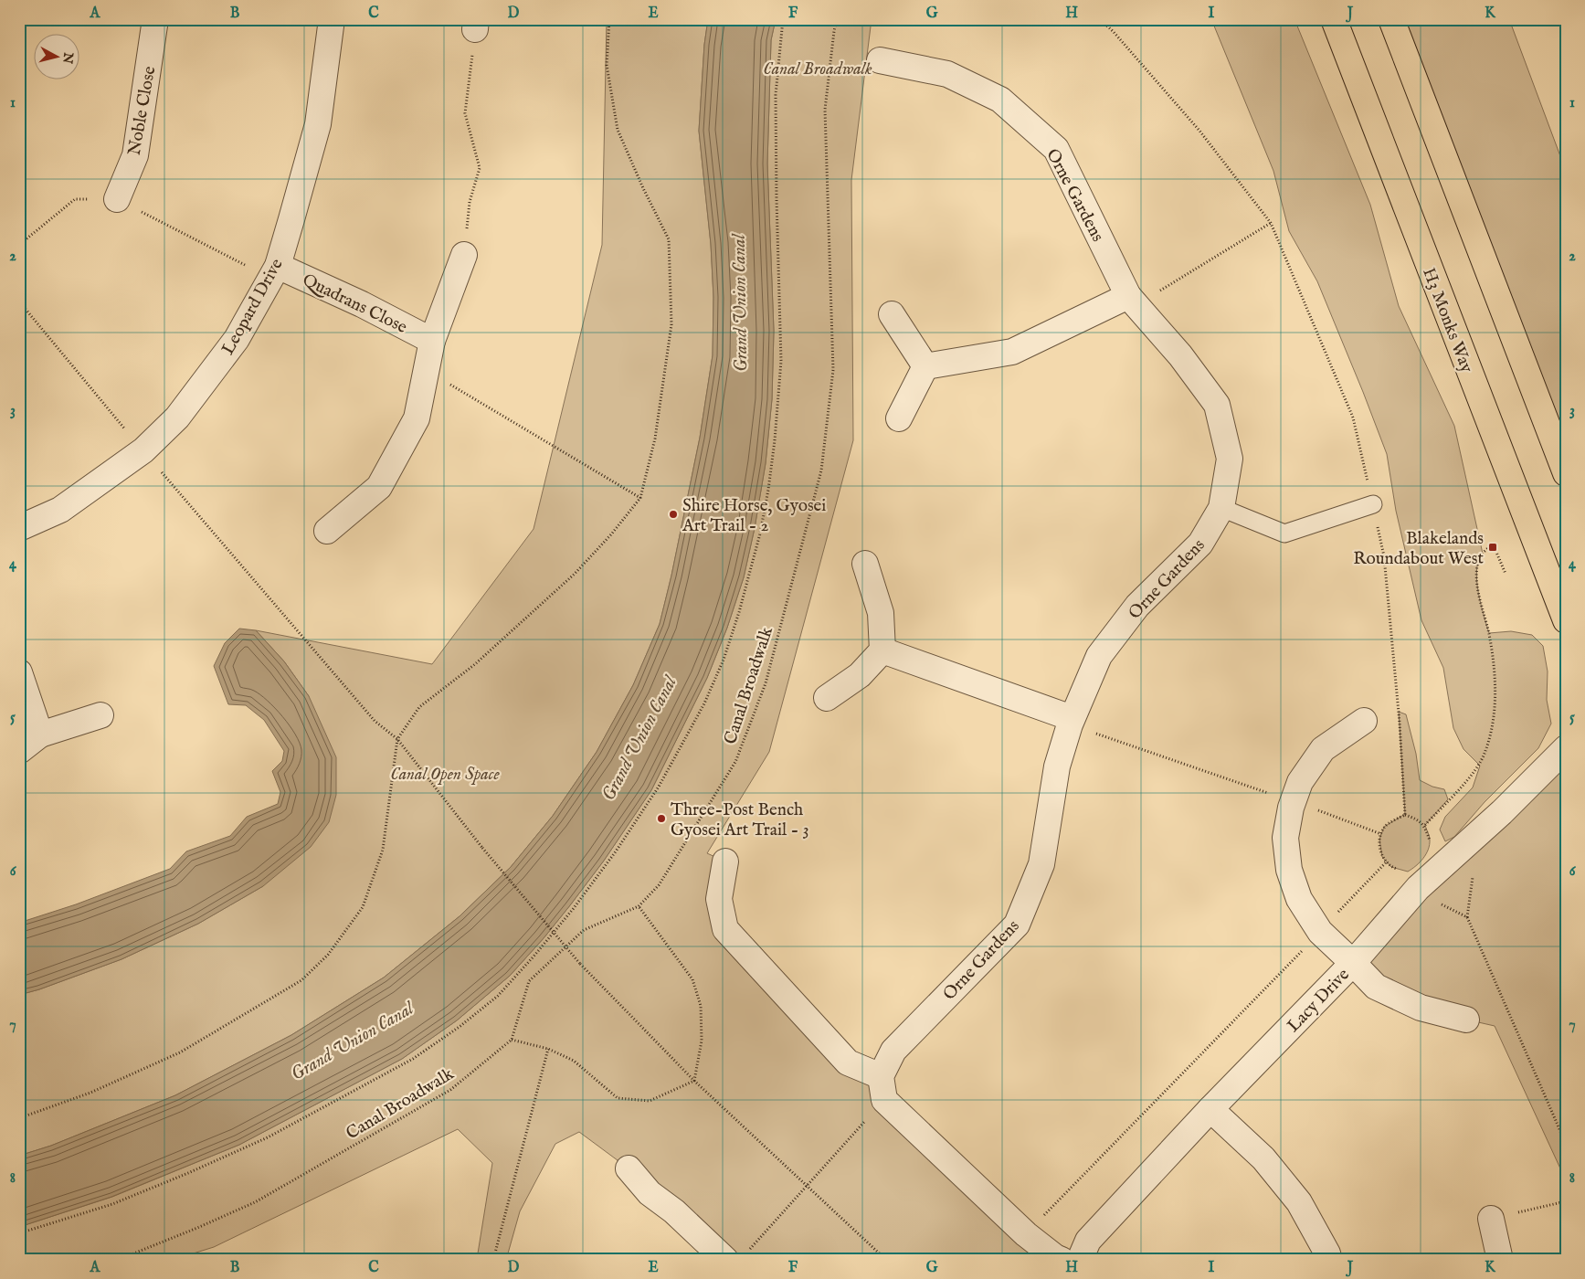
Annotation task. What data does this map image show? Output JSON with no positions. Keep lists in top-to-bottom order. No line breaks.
{"streets":{"main road":["H3 Monks Way"],"street":["Noble Close","Orne Gardens","Quadrans Close","Leopard Drive","Lacy Drive"],"path":["Canal Broadwalk"]},"crossings":[["Quadrans Close","Leopard Drive"]],"water":["Grand Union Canal"],"parks":["Canal Broadwalk","Canal Open Space"],"places":{"other":["Shire Horse, Gyosei Art Trail - 2","Three-Post Bench Gyosei Art Trail - 3"],"transit":["Blakelands Roundabout West"]},"north":"right","grid":{"columns":["A","B","C","D","E","F","G","H","I","J","K"],"rows":["1","2","3","4","5","6","7","8"]}}
